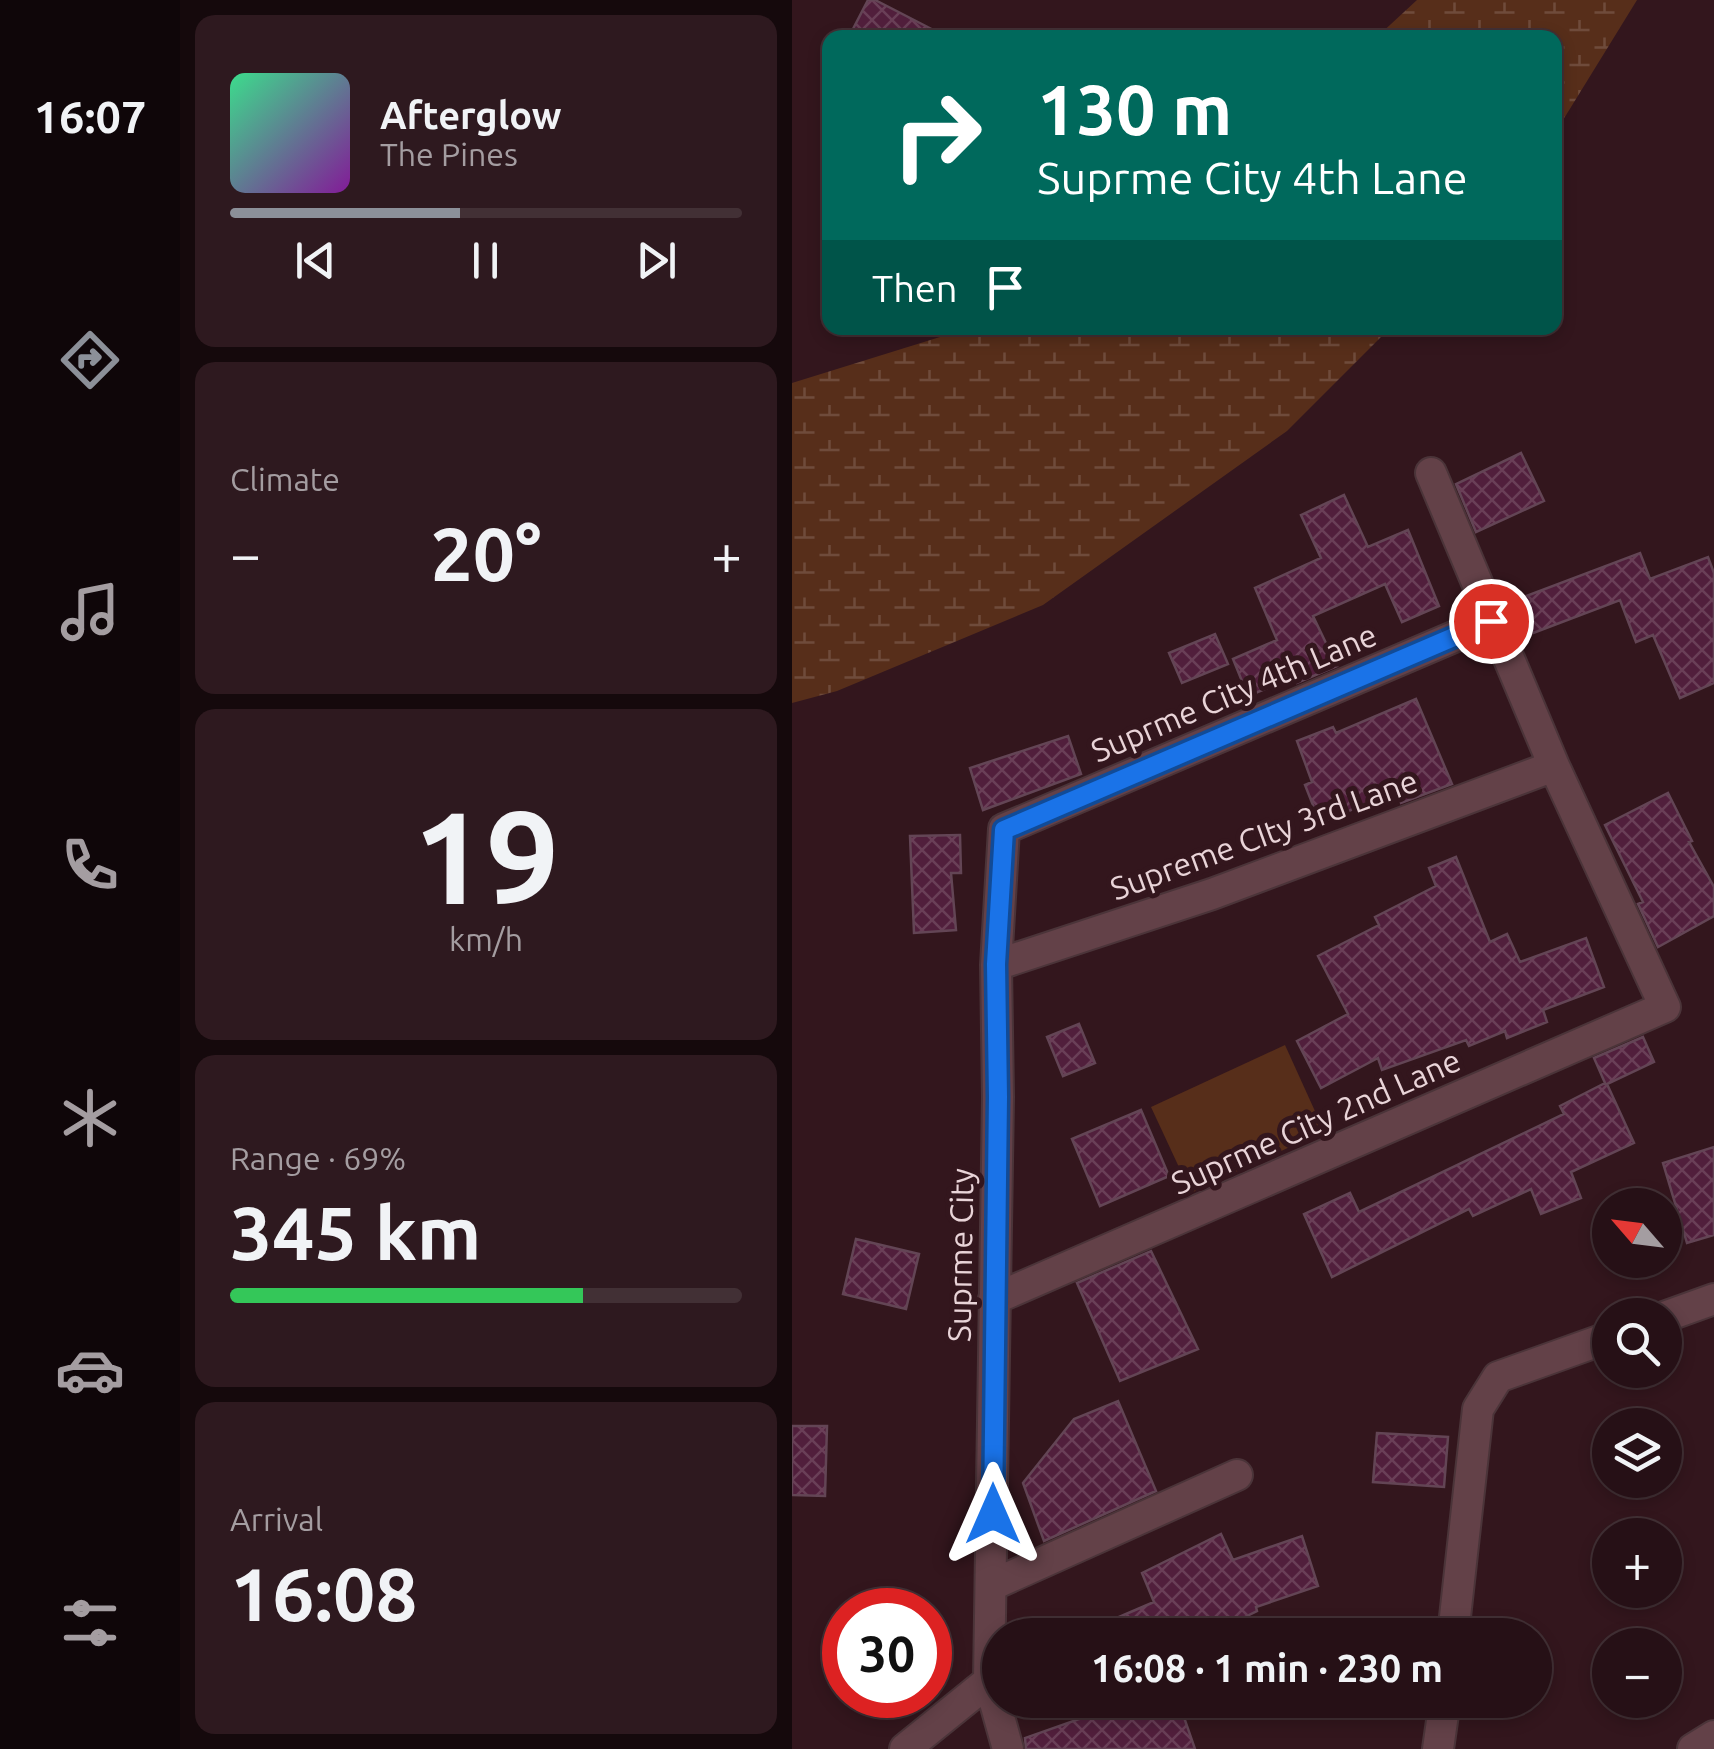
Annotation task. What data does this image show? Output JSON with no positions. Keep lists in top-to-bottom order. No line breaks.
{"streets":{"street":["Suprme City 4th Lane","Supreme CIty 3rd Lane","Suprme City 2nd Lane","Suprme City"]},"crossings":[["Suprme City 4th Lane","Suprme City"],["Supreme CIty 3rd Lane","Suprme City 2nd Lane"],["Supreme CIty 3rd Lane","Suprme City"],["Suprme City 2nd Lane","Suprme City"]],"north":"top left","page":{"tabs":"16:07","turn":["130 m","Suprme City 4th Lane"],"song":["Afterglow","The Pines"],"then":"Then","tile":["Climate",["19","km/h"],["Range · 69%","345 km"],["Arrival","16:08"]],"heat":["−","20°","+"],"map_buttons":["+","−"],"limit":"30","trip":"16:08 · 1 min · 230 m"}}
